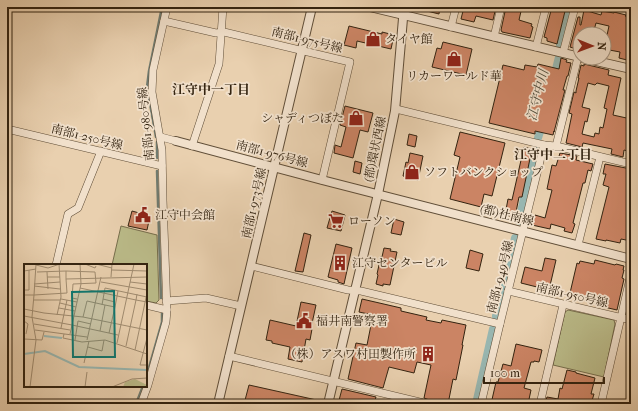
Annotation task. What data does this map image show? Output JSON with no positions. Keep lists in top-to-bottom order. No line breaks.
{"streets":{"street":["南部1-975号線","南部1-980号線","南部1-250号線","(都)環状西線","南部1-976号線","南部1-973号線","(都)社南線","南部1-949号線","南部1-950号線"]},"crossings":[["南部1-975号線","南部1-980号線"],["南部1-975号線","南部1-976号線"],["南部1-975号線","南部1-973号線"],["南部1-980号線","南部1-250号線"],["南部1-980号線","南部1-976号線"],["(都)環状西線","南部1-976号線"],["(都)環状西線","(都)社南線"],["(都)環状西線","南部1-949号線"],["南部1-976号線","南部1-973号線"],["南部1-976号線","(都)社南線"],["南部1-973号線","南部1-949号線"],["(都)社南線","南部1-949号線"],["南部1-949号線","南部1-950号線"]],"districts":["江守中一丁目","江守中二丁目"],"water":["江守中川"],"places":{"shop":["タイヤ館","リカーワールド華","シャディつぼた","ソフトバンクショップ"],"public building":["江守中会館","福井南警察署"],"supermarket":["ローソン"],"building":["江守センタービル","（株）アスワ村田製作所"]},"scale_bar":"100 m","north":"right"}
